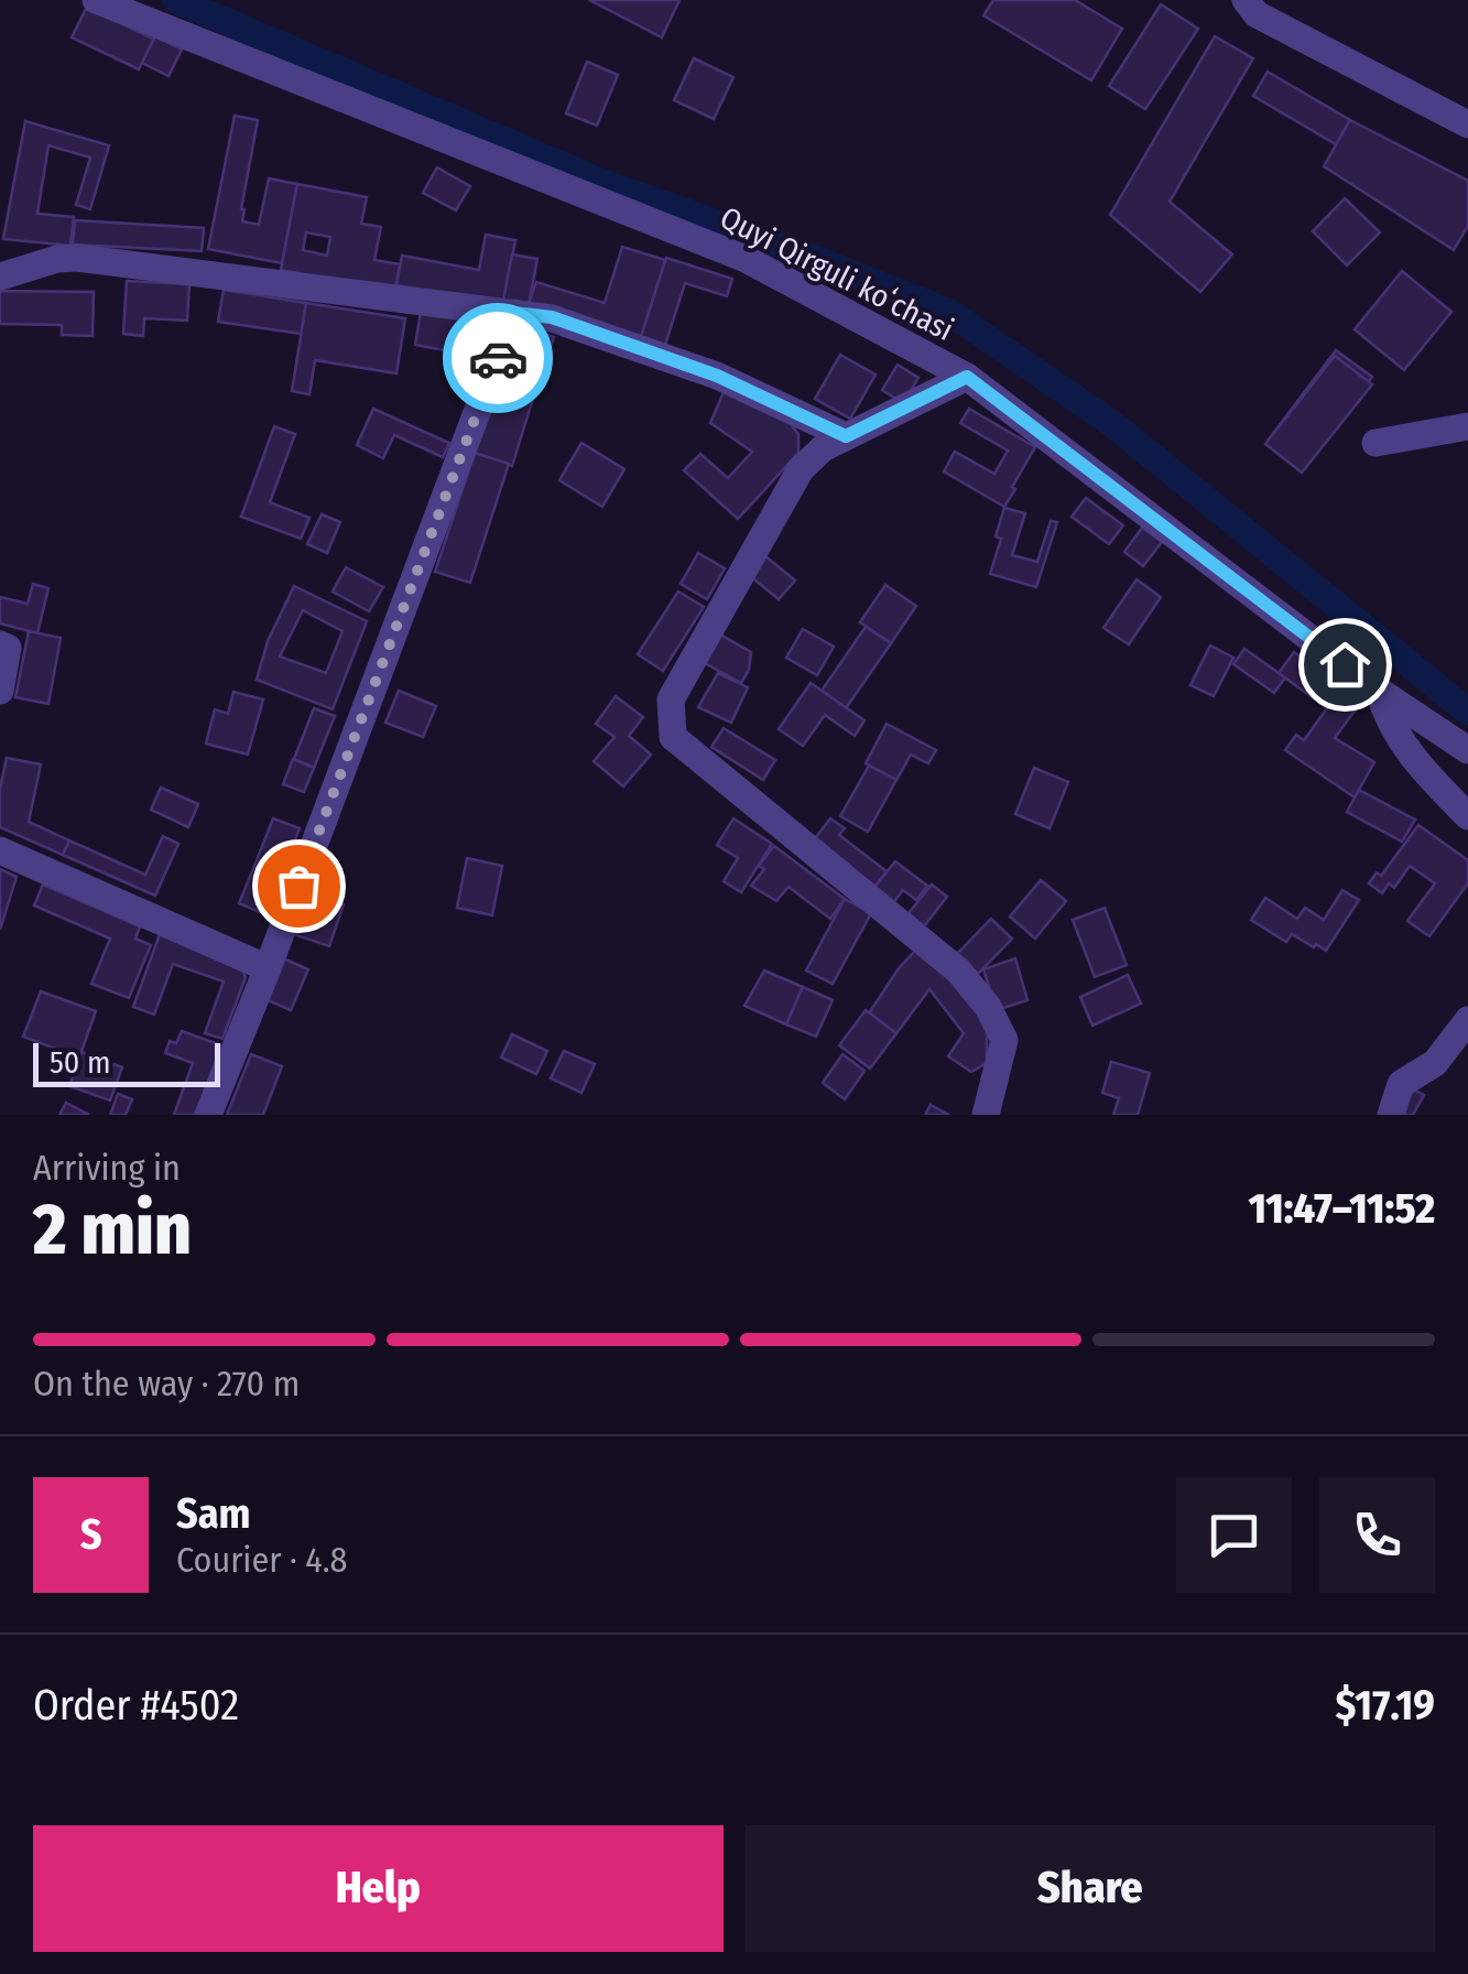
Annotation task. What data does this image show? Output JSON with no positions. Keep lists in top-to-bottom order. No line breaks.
{"streets":{"street":["Quyi Qirguli koʻchasi"]},"scale_bar":"50 m","page":{"scale":"50 m","heading":["2 min","Arriving in","11:47–11:52"],"panel":["Sam","Courier · 4.8","Order #4502","$17.19"],"bar":"On the way · 270 m","round":"S","buttons":["Help","Share"]}}
